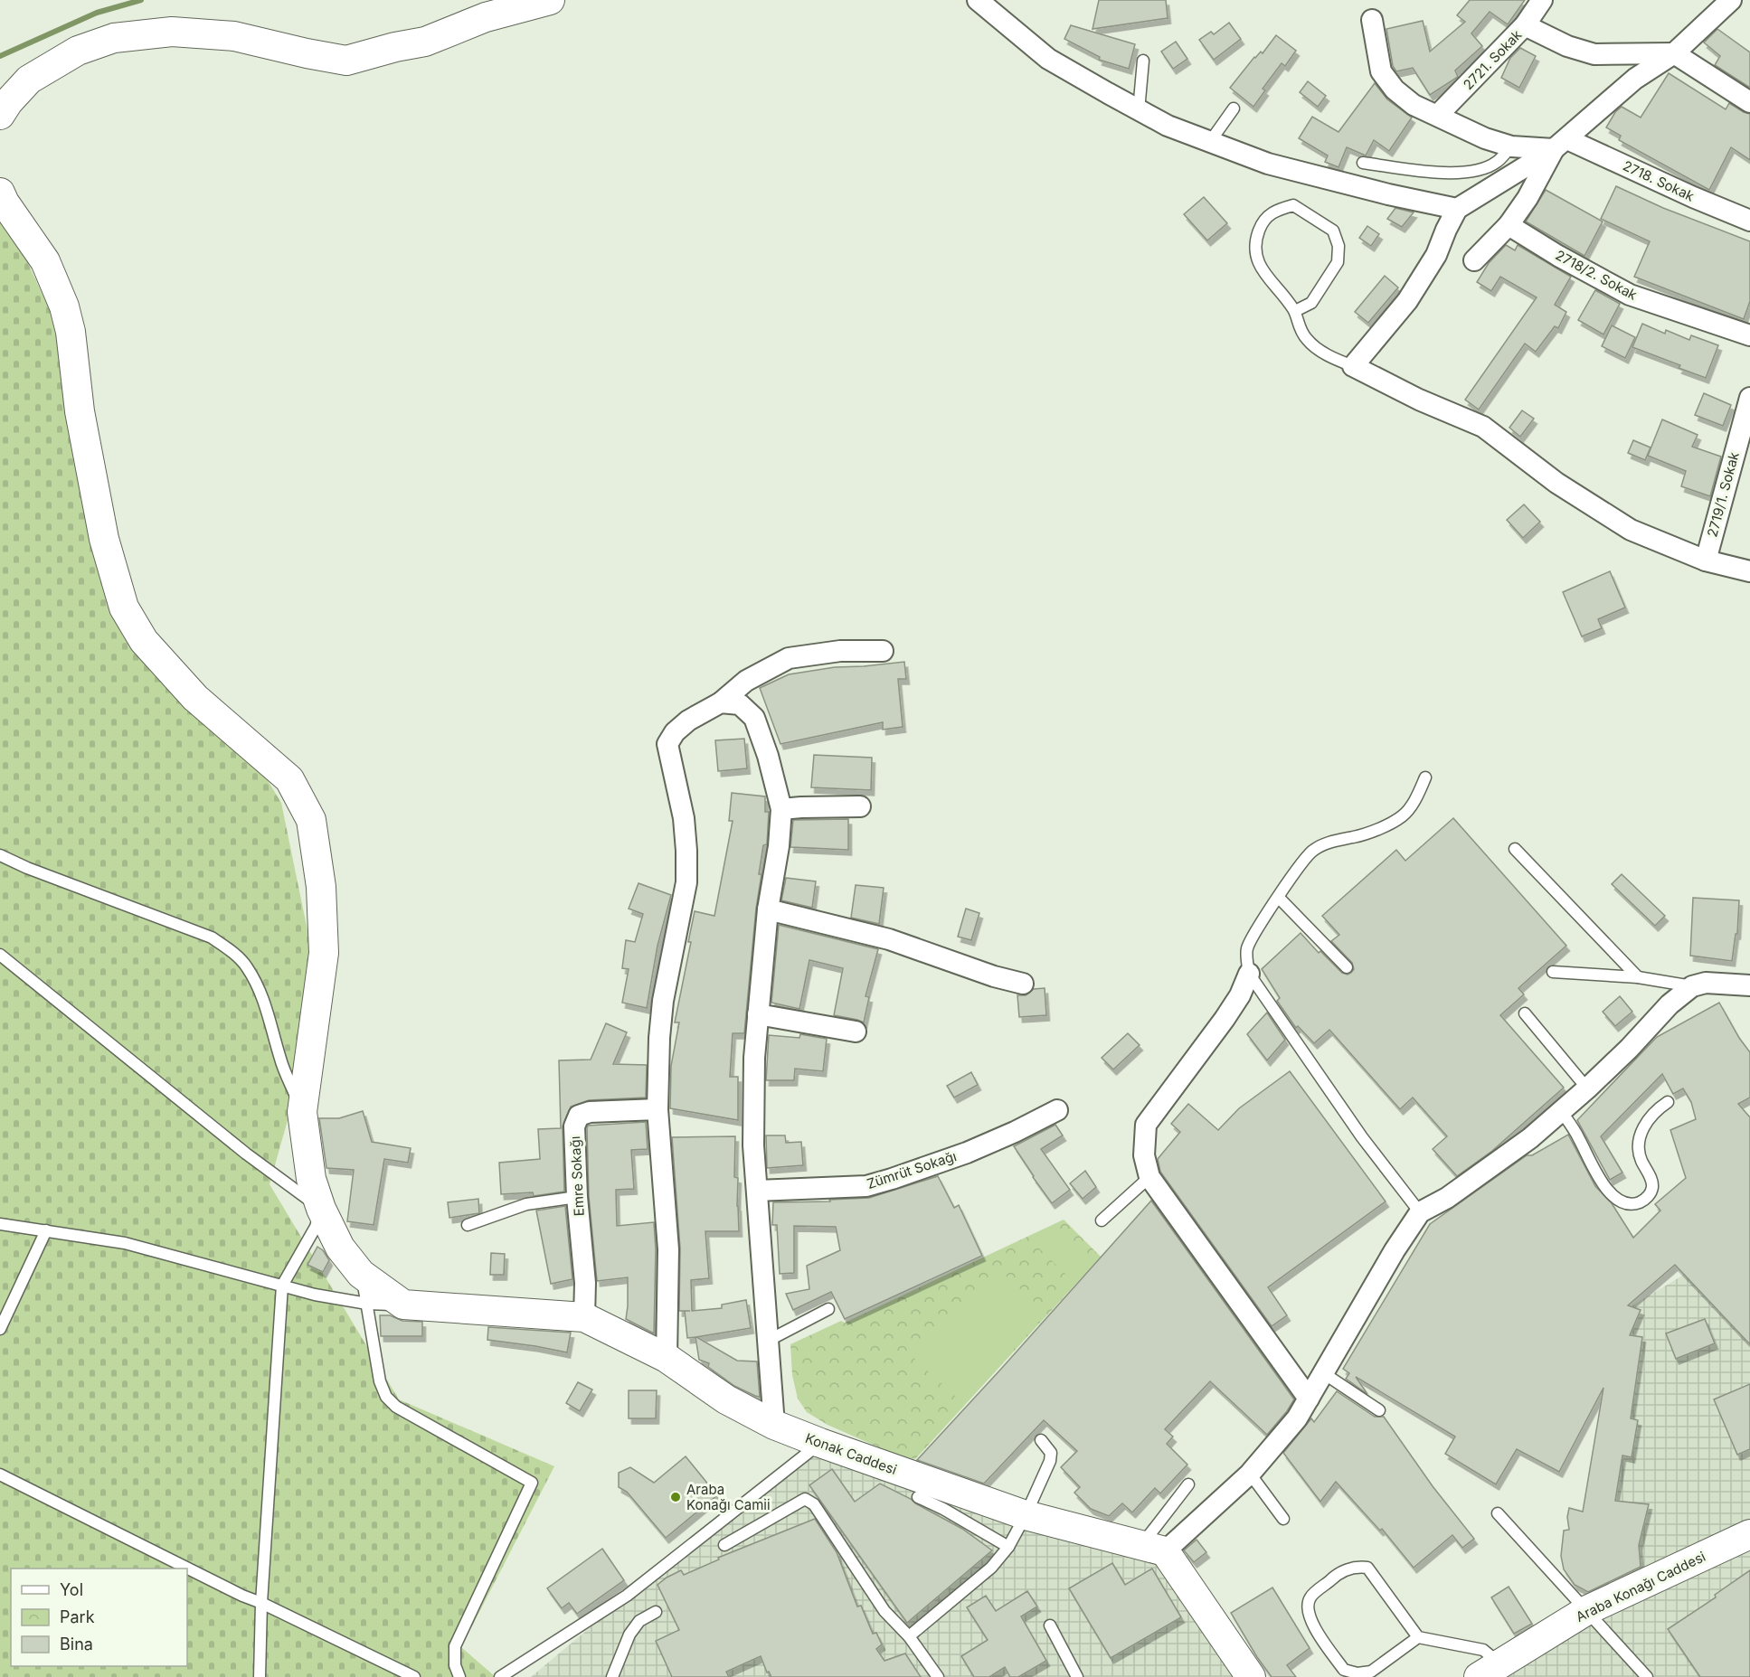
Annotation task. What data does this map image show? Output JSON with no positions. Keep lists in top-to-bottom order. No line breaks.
{"streets":{"street":["2721. Sokak","2718. Sokak","2718/2. Sokak","2719/1. Sokak","Zümrüt Sokağı","Emre Sokağı","Konak Caddesi","Araba Konağı Caddesi"]},"crossings":[["Emre Sokağı","Konak Caddesi"]],"places":["Araba Konağı Camii"],"legend":["Yol","Park","Bina"]}
